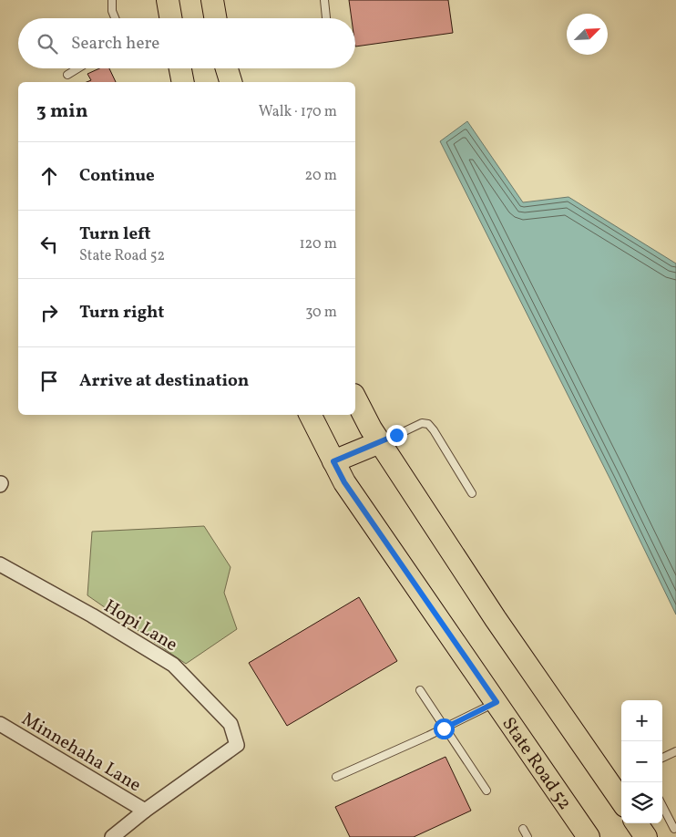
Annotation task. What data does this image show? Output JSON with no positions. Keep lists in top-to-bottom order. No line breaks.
{"streets":{"main road":["State Road 52"],"street":["Hopi Lane","Minnehaha Lane"]},"crossings":[["Hopi Lane","Minnehaha Lane"]],"north":"top right","page":{"search":"Search here","heading":["3 min","Walk · 170 m"],"list":[["Continue","20 m"],["Turn left","State Road 52","120 m"],["Turn right","30 m"],"Arrive at destination"],"map_buttons":["+","−"]}}
